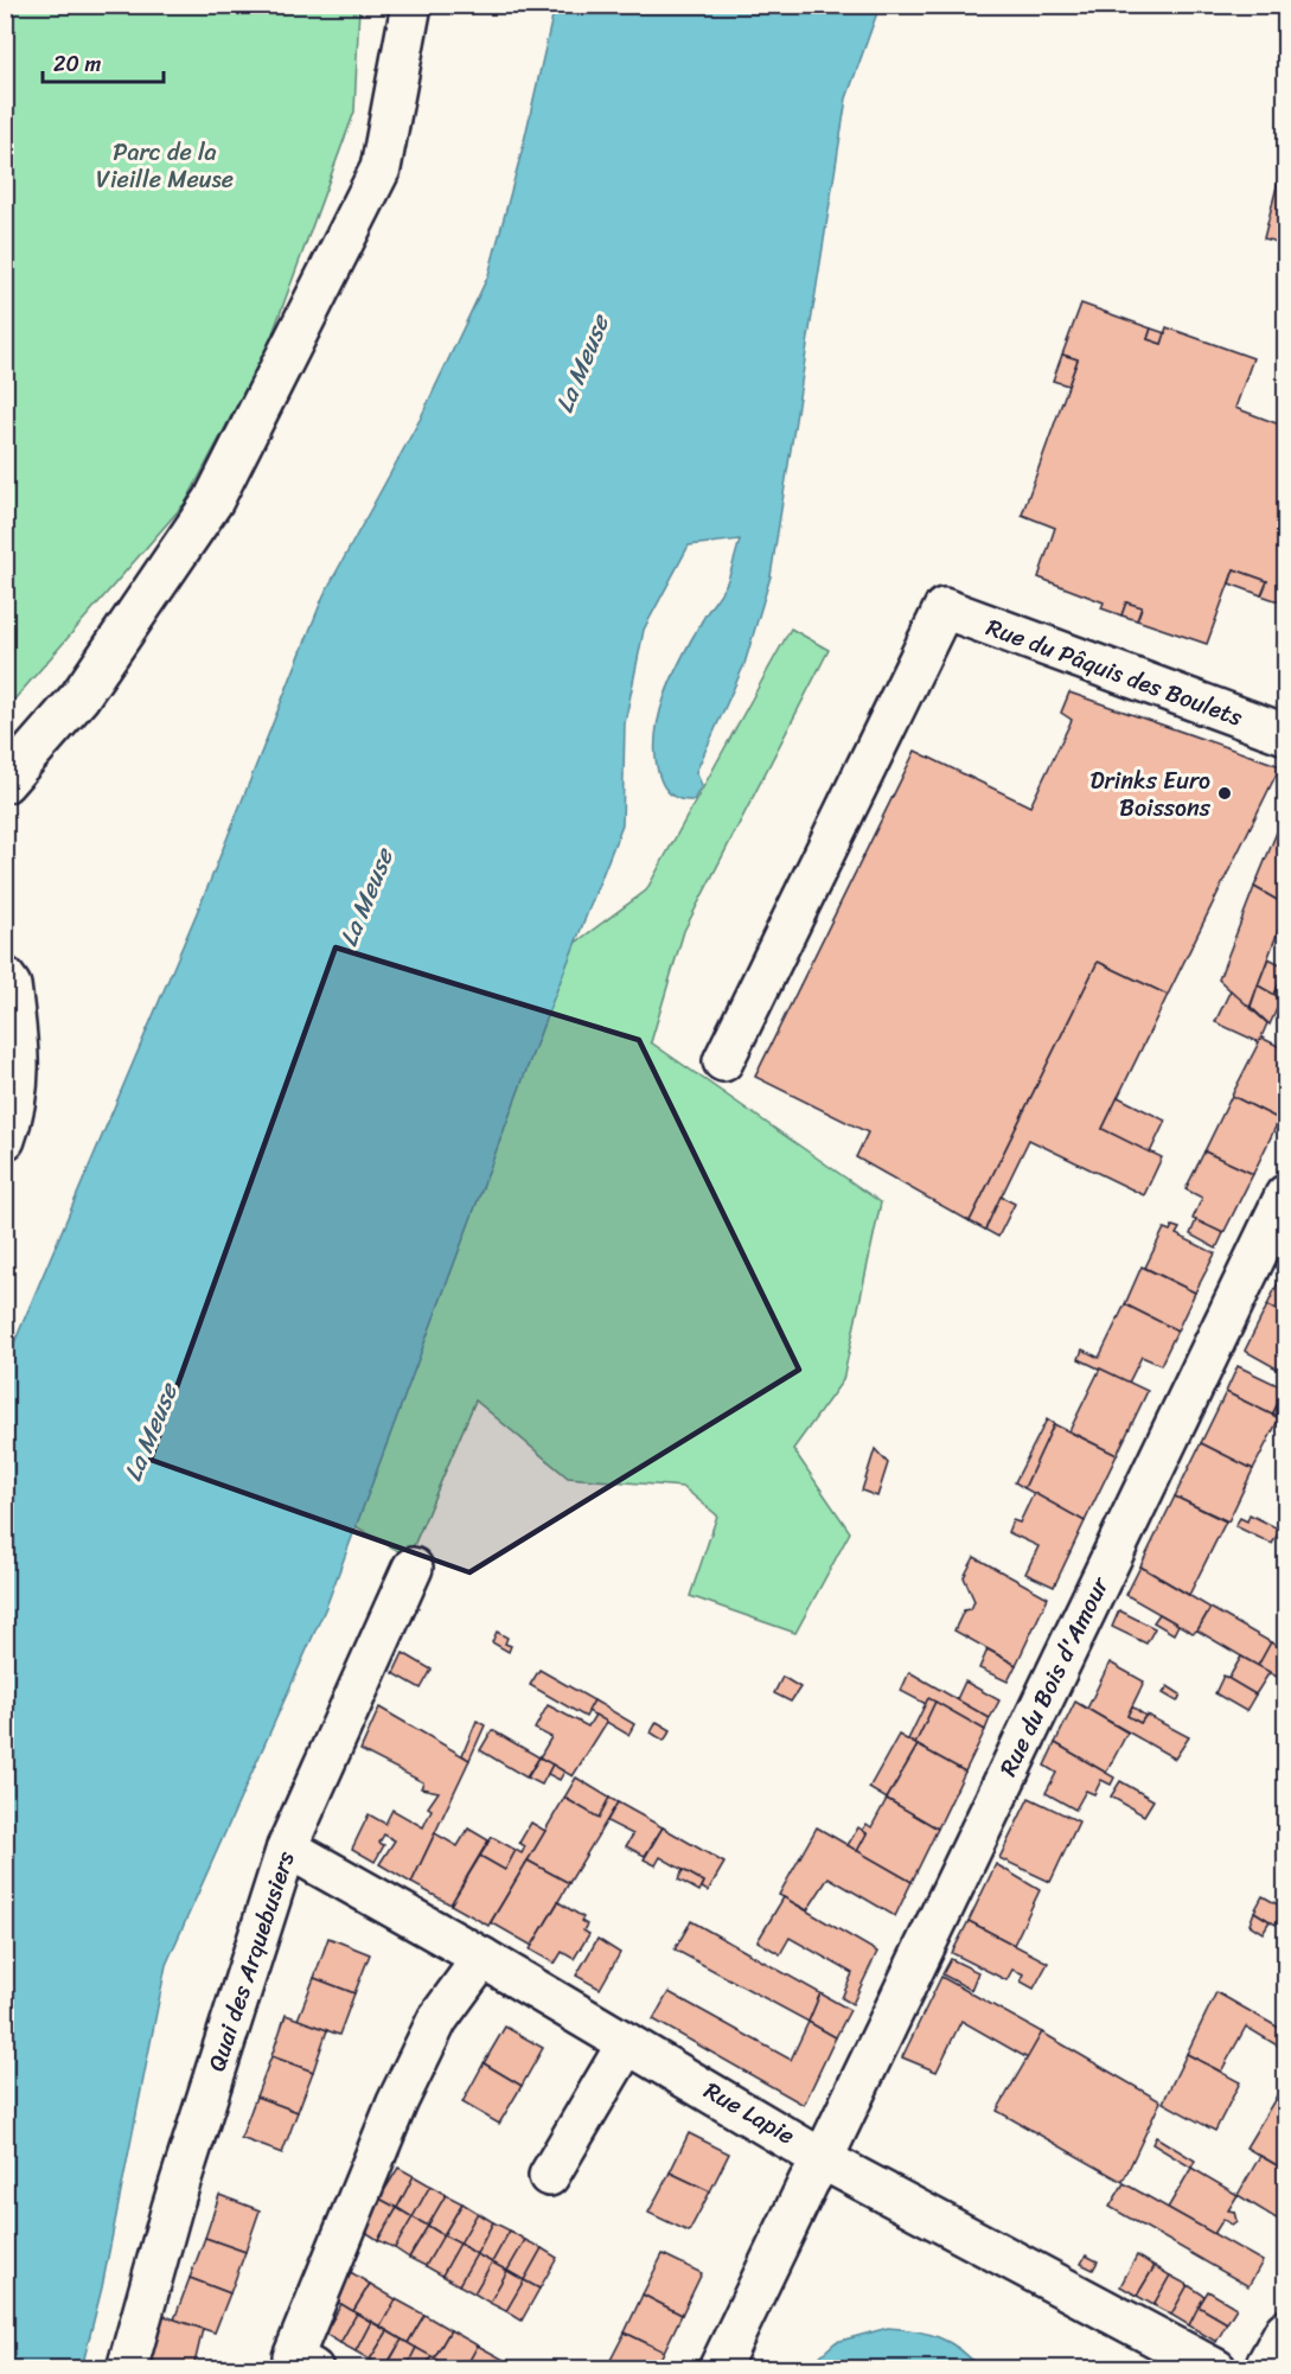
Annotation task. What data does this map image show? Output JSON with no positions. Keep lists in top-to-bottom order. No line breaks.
{"streets":{"street":["Rue du Pâquis des Boulets","Rue du Bois d'Amour","Quai des Arquebusiers","Rue Lapie"]},"crossings":[["Rue du Bois d'Amour","Rue Lapie"],["Quai des Arquebusiers","Rue Lapie"]],"water":["La Meuse"],"parks":["Parc de la Vieille Meuse"],"places":["Drinks Euro Boissons"],"scale_bar":"20 m"}
